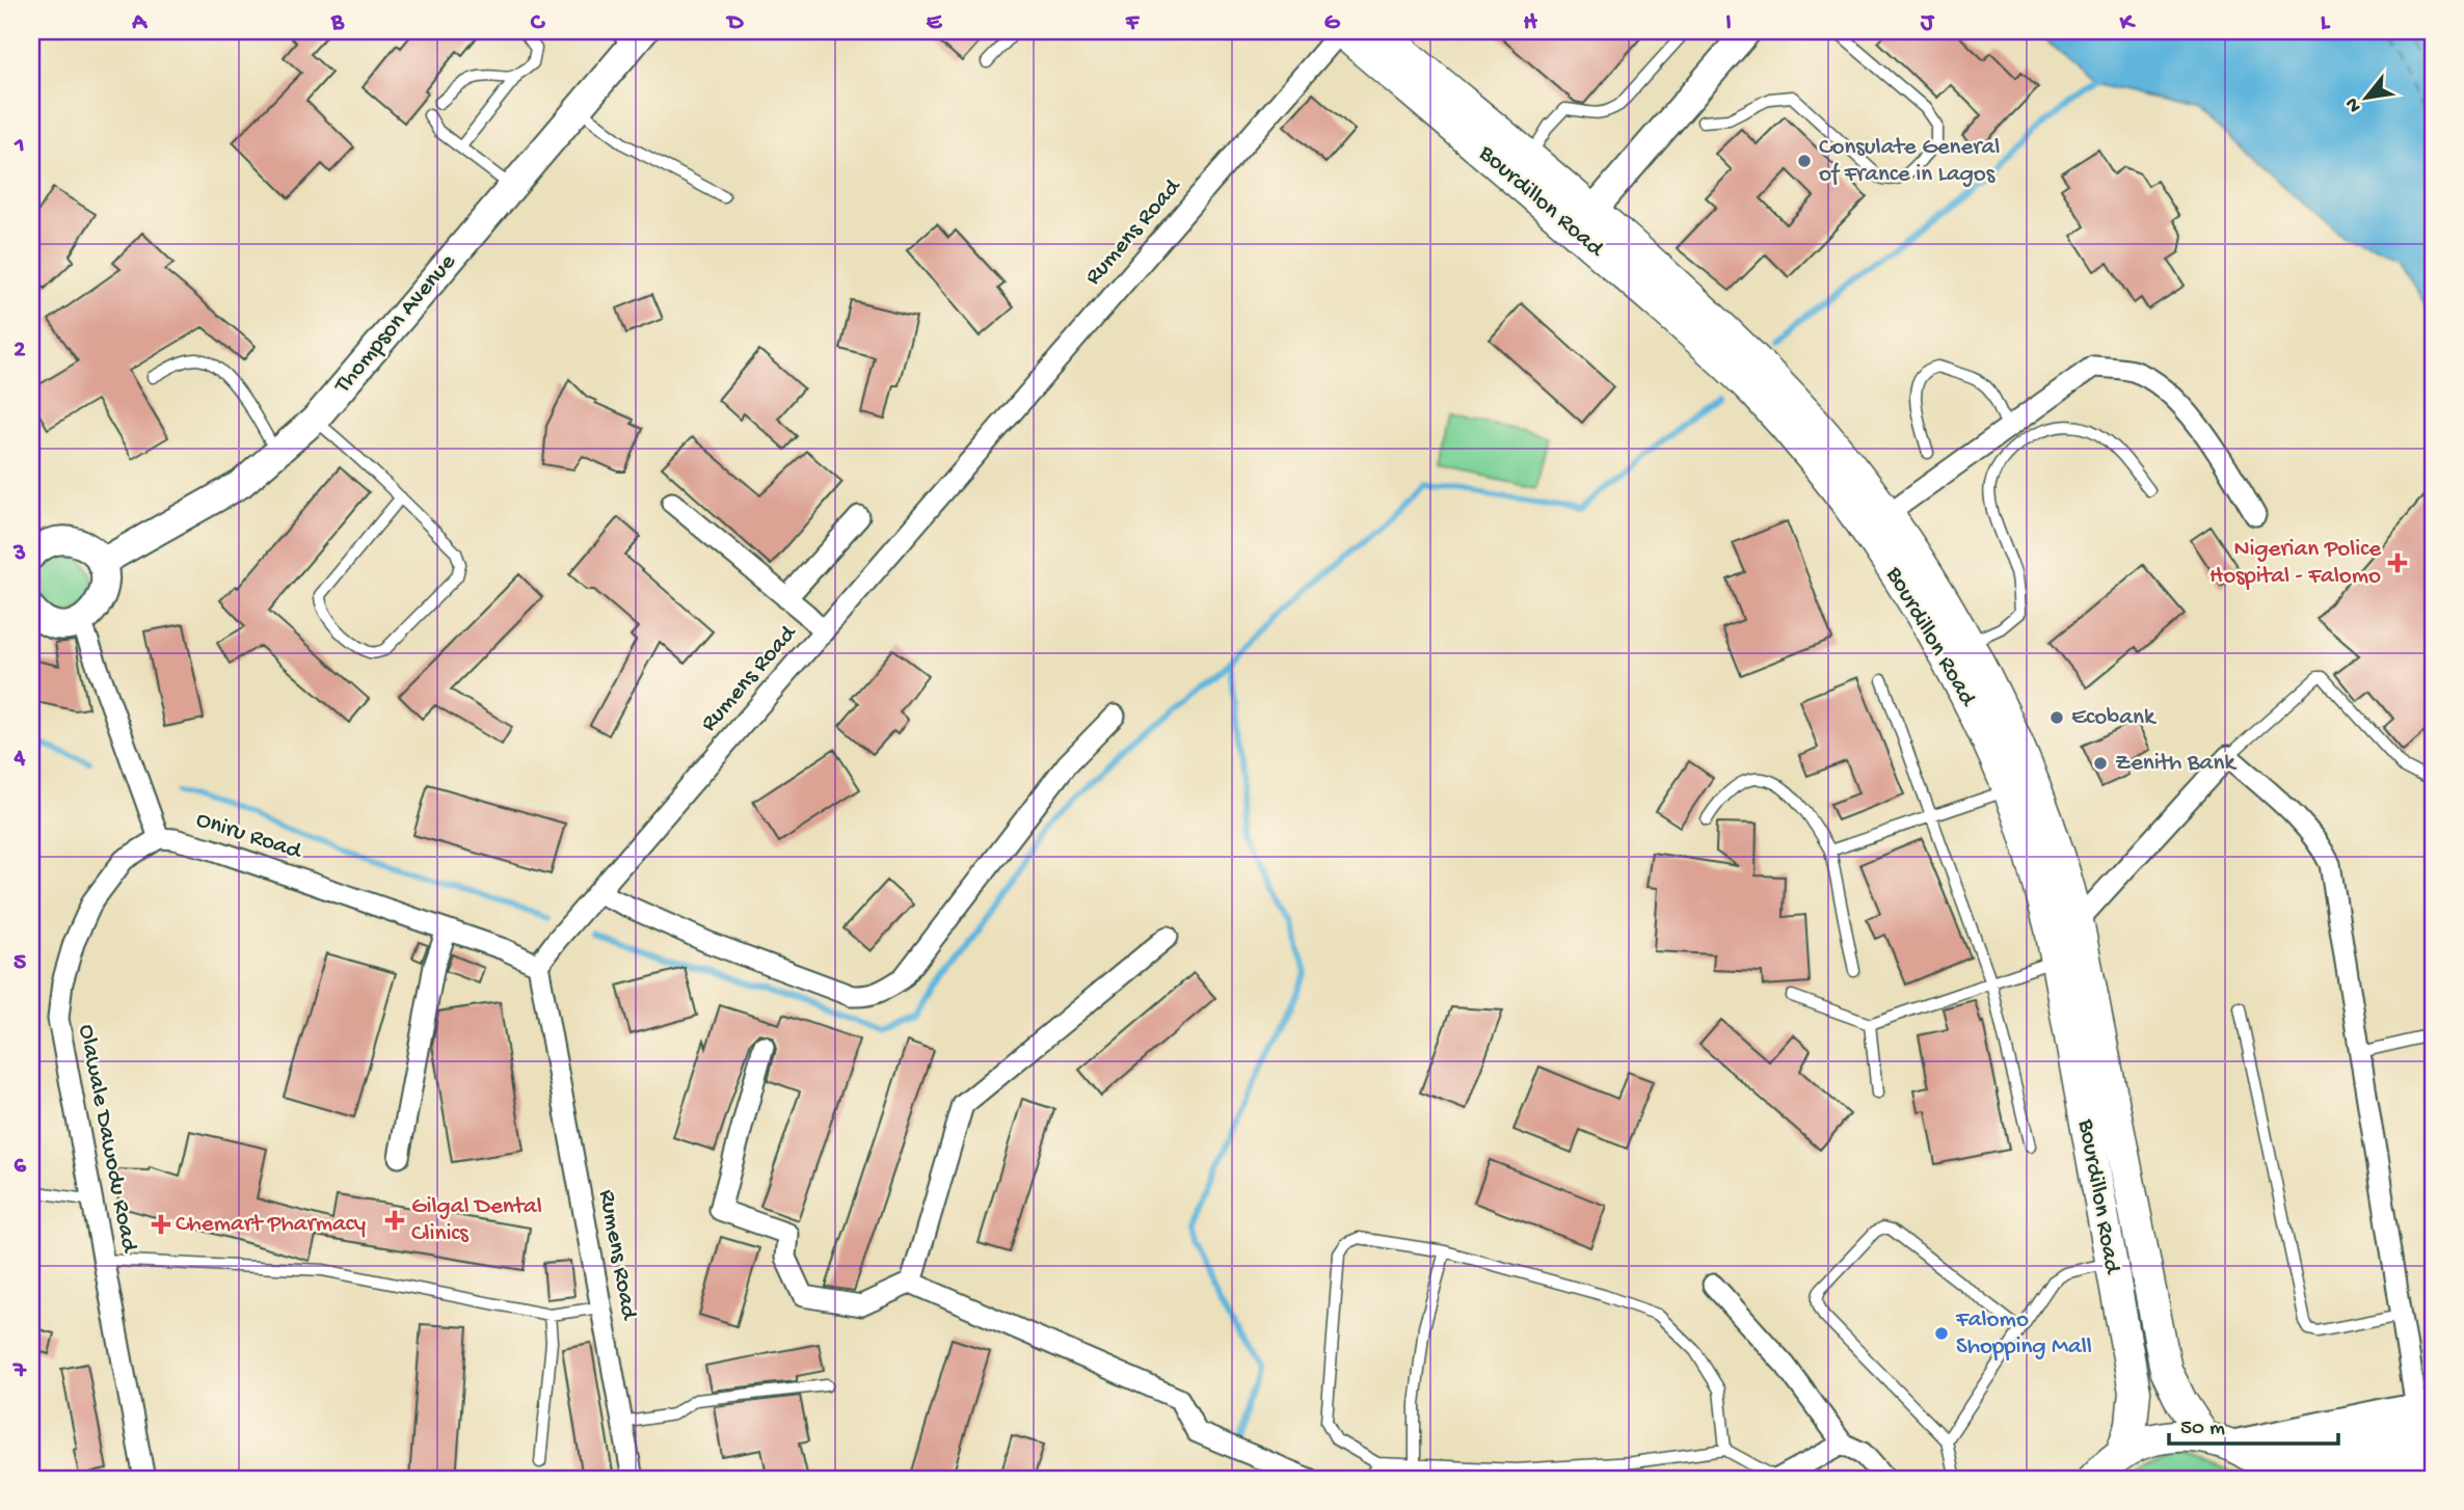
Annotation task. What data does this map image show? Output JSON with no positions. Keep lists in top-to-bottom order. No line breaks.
{"streets":{"main road":["Bourdillon Road"],"street":["Rumens Road","Thompson Avenue","Oniru Road","Olawale Dawodu Road"]},"crossings":[["Bourdillon Road","Rumens Road"],["Rumens Road","Oniru Road"],["Oniru Road","Olawale Dawodu Road"]],"places":{"other":["Consulate General of France in Lagos","Ecobank","Zenith Bank","Falomo Shopping Mall"],"health":["Nigerian Police Hospital - Falomo","Gilgal Dental Clinics","Chemart Pharmacy"]},"scale_bar":"50 m","north":"bottom left","grid":{"columns":["A","B","C","D","E","F","G","H","I","J","K","L"],"rows":["1","2","3","4","5","6","7"]}}
